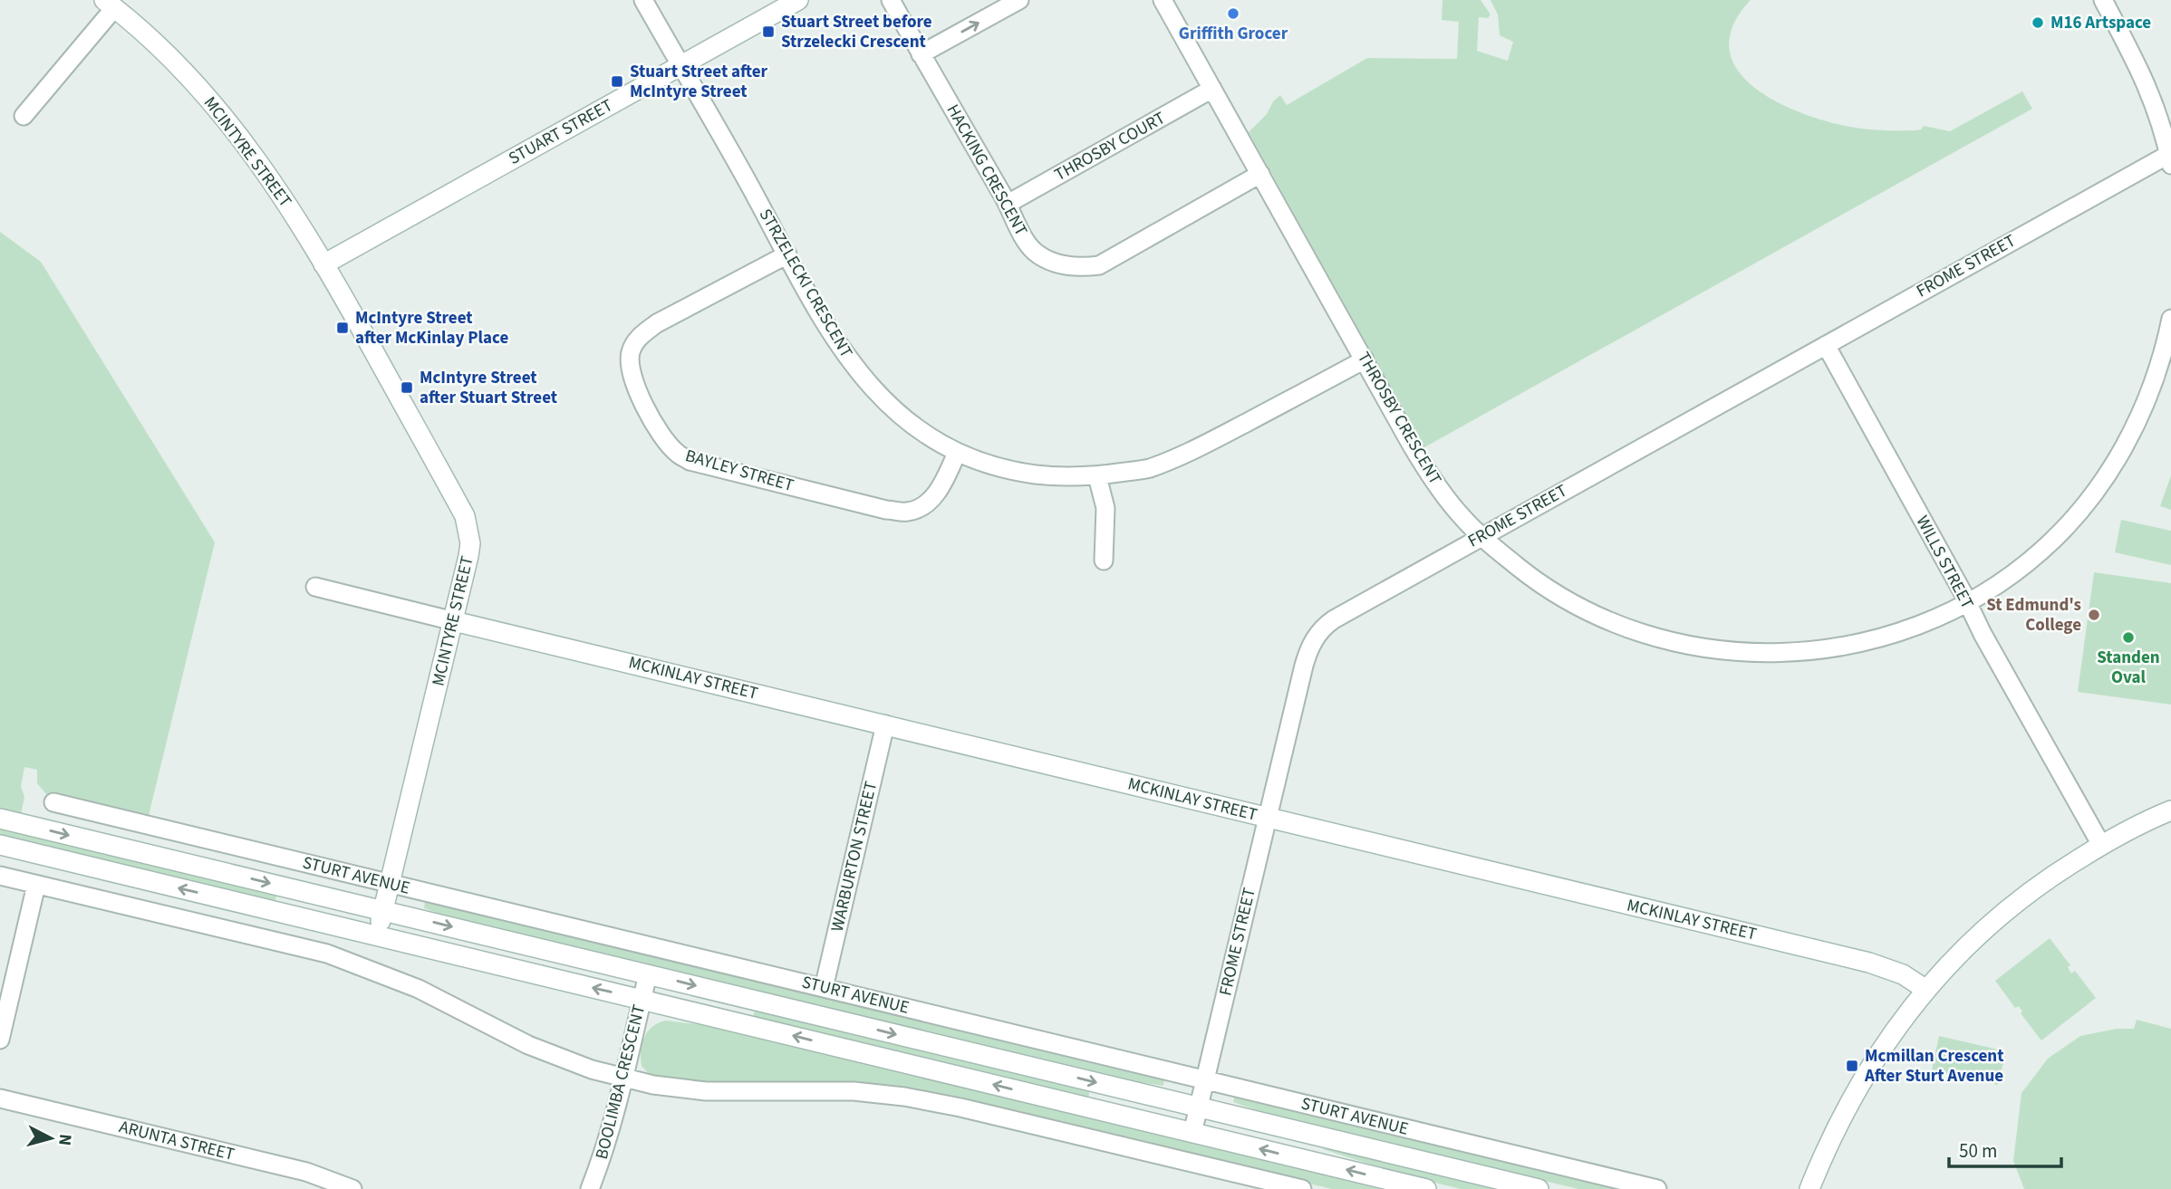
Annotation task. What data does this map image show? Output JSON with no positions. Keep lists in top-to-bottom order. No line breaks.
{"streets":{"street":["STUART STREET","THROSBY COURT","MCINTYRE STREET","HACKING CRESCENT","FROME STREET","STRZELECKI CRESCENT","THROSBY CRESCENT","BAYLEY STREET","WILLS STREET","MCKINLAY STREET","WARBURTON STREET","STURT AVENUE","BOOLIMBA CRESCENT","ARUNTA STREET"]},"crossings":[["STUART STREET","MCINTYRE STREET"],["STUART STREET","STRZELECKI CRESCENT"],["THROSBY COURT","HACKING CRESCENT"],["THROSBY COURT","THROSBY CRESCENT"],["MCINTYRE STREET","MCKINLAY STREET"],["MCINTYRE STREET","STURT AVENUE"],["HACKING CRESCENT","THROSBY CRESCENT"],["FROME STREET","THROSBY CRESCENT"],["FROME STREET","WILLS STREET"],["FROME STREET","MCKINLAY STREET"],["FROME STREET","STURT AVENUE"],["STRZELECKI CRESCENT","THROSBY CRESCENT"],["STRZELECKI CRESCENT","BAYLEY STREET"],["THROSBY CRESCENT","WILLS STREET"],["MCKINLAY STREET","WARBURTON STREET"],["WARBURTON STREET","STURT AVENUE"],["STURT AVENUE","BOOLIMBA CRESCENT"]],"places":{"other":["Griffith Grocer","M16 Artspace","St Edmund's College","Standen Oval"],"transit":["Stuart Street before Strzelecki Crescent","Stuart Street after McIntyre Street","McIntyre Street after McKinlay Place","McIntyre Street after Stuart Street","Mcmillan Crescent After Sturt Avenue"]},"scale_bar":"50 m","north":"right"}
